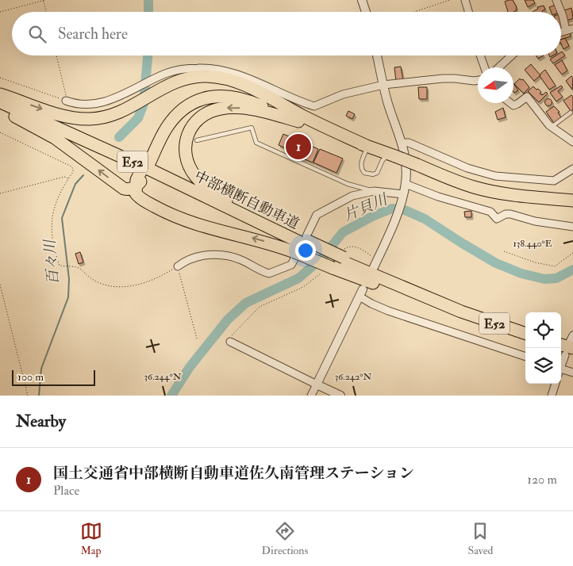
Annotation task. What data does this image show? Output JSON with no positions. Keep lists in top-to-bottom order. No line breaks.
{"streets":{"highway":["E52","中部横断自動車道"]},"water":["片貝川","百々川"],"scale_bar":"100 m","north":"left","page":{"search":"Search here","pins":"1","scale":"100 m","heading":"Nearby","list":[{"mark":"1","name":"国土交通省中部横断自動車道佐久南管理ステーション","note":"Place","value":"120 m"}],"nav":["Map","Directions","Saved"]},"coordinates":["138.440°E","36.244°N","36.242°N"]}
